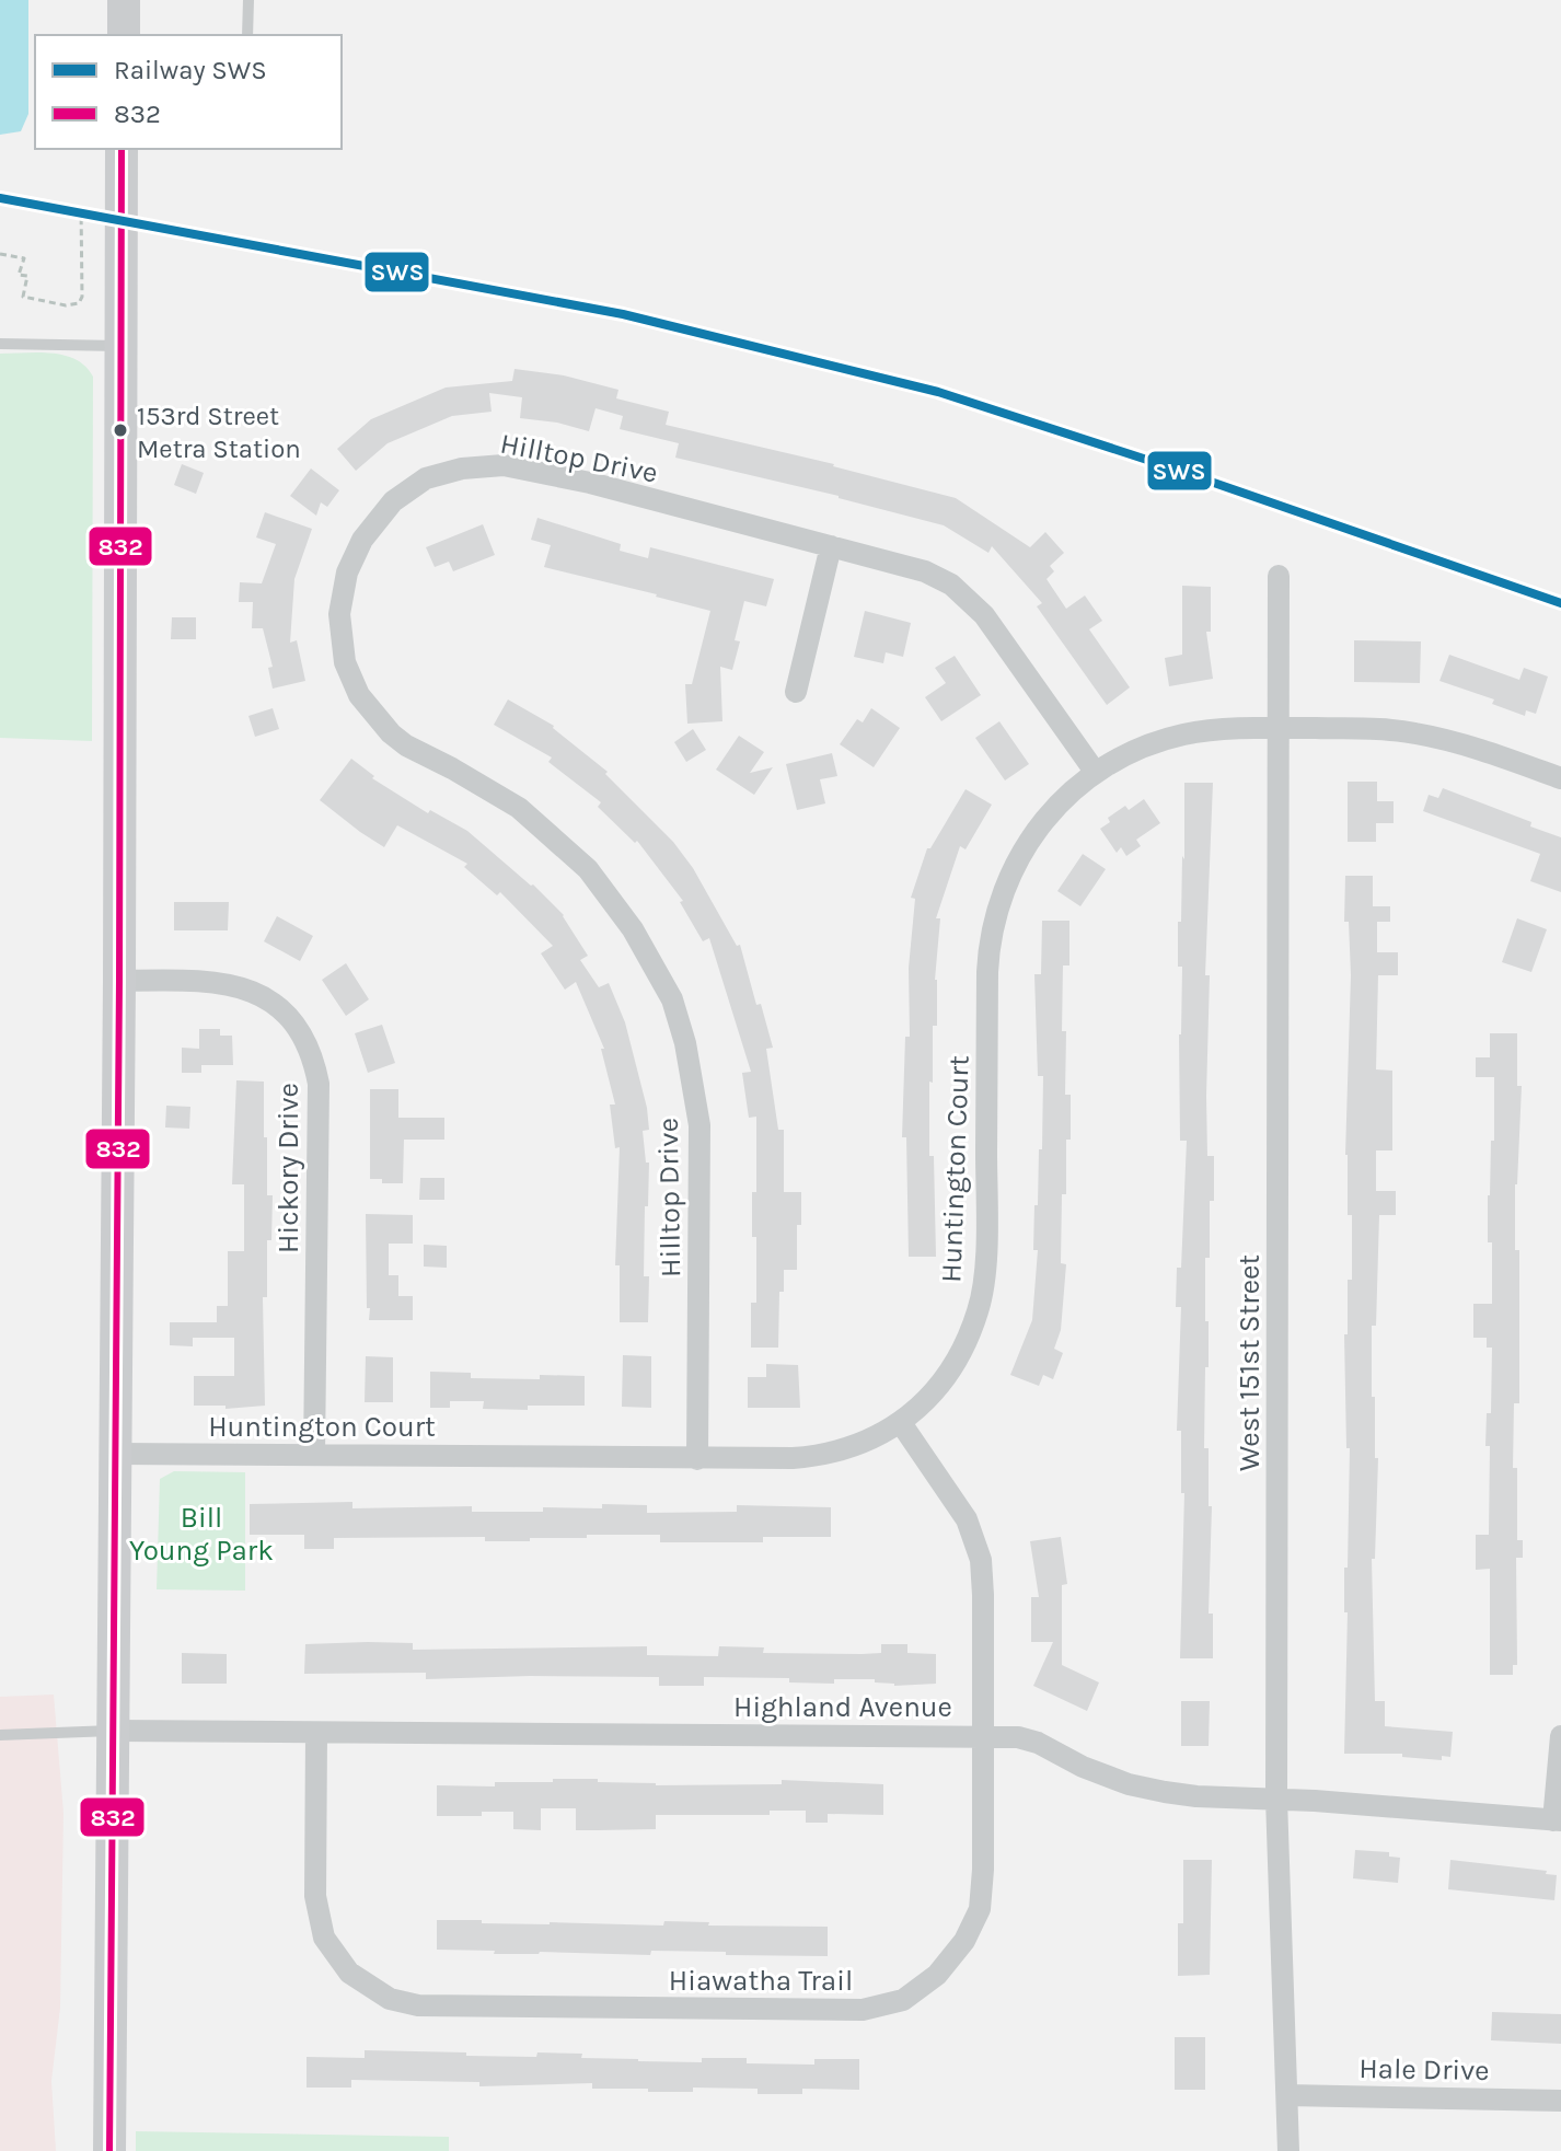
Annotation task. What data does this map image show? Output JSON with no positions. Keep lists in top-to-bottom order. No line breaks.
{"streets":{"street":["Hilltop Drive","Hickory Drive","Huntington Court","West 151st Street","Highland Avenue","Hiawatha Trail","Hale Drive"]},"crossings":[["Hilltop Drive","Huntington Court"],["Hickory Drive","Huntington Court"],["Huntington Court","West 151st Street"],["Huntington Court","Hiawatha Trail"],["West 151st Street","Highland Avenue"],["West 151st Street","Hale Drive"],["Highland Avenue","Hiawatha Trail"]],"parks":["Bill Young Park"],"places":["153rd Street Metra Station"],"lines":["transit line 832","rail line SWS"],"legend":["Railway SWS","832"]}
